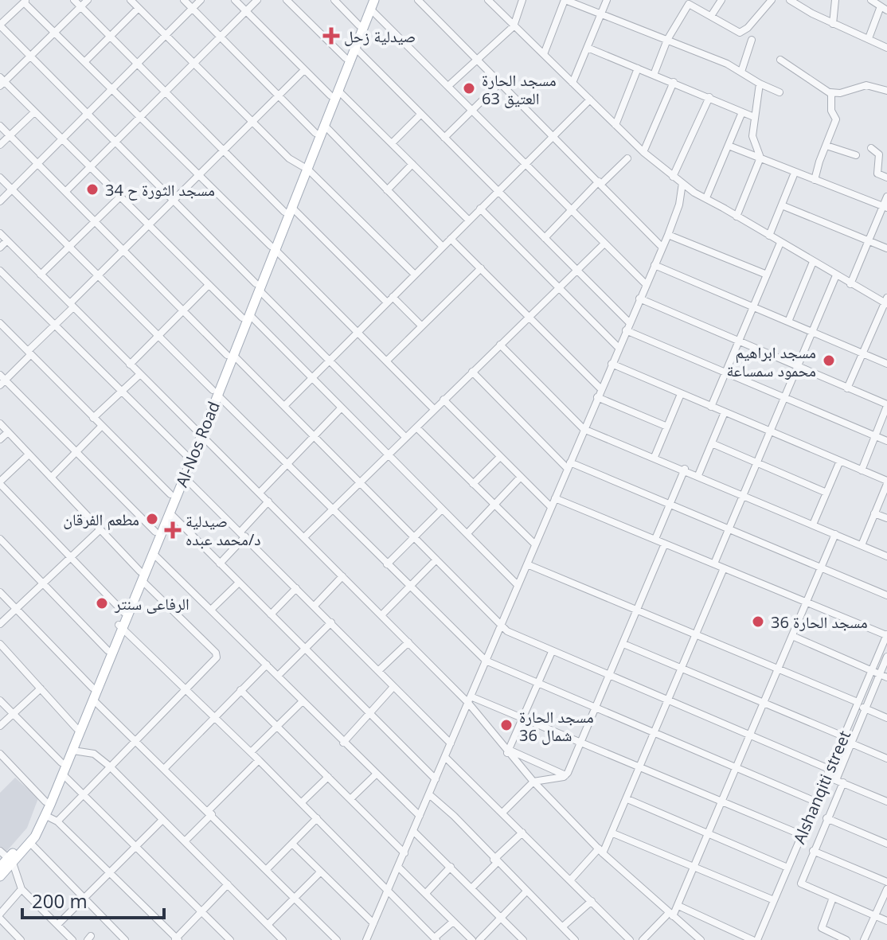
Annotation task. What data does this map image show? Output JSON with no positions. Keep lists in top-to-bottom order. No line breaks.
{"streets":{"main road":["Al-Nos Road"],"street":["Alshanqiti street"]},"places":{"health":["صيدلية زحل","صيدلية د/محمد عبده"],"other":["مسجد الحارة 63 العتيق","مسجد الثورة ح 34","مسجد ابراهيم محمود سمساعة","مطعم الفرقان","الرفاعى سنتر","مسجد الحارة 36","مسجد الحارة 36 شمال"]},"scale_bar":"200 m"}
